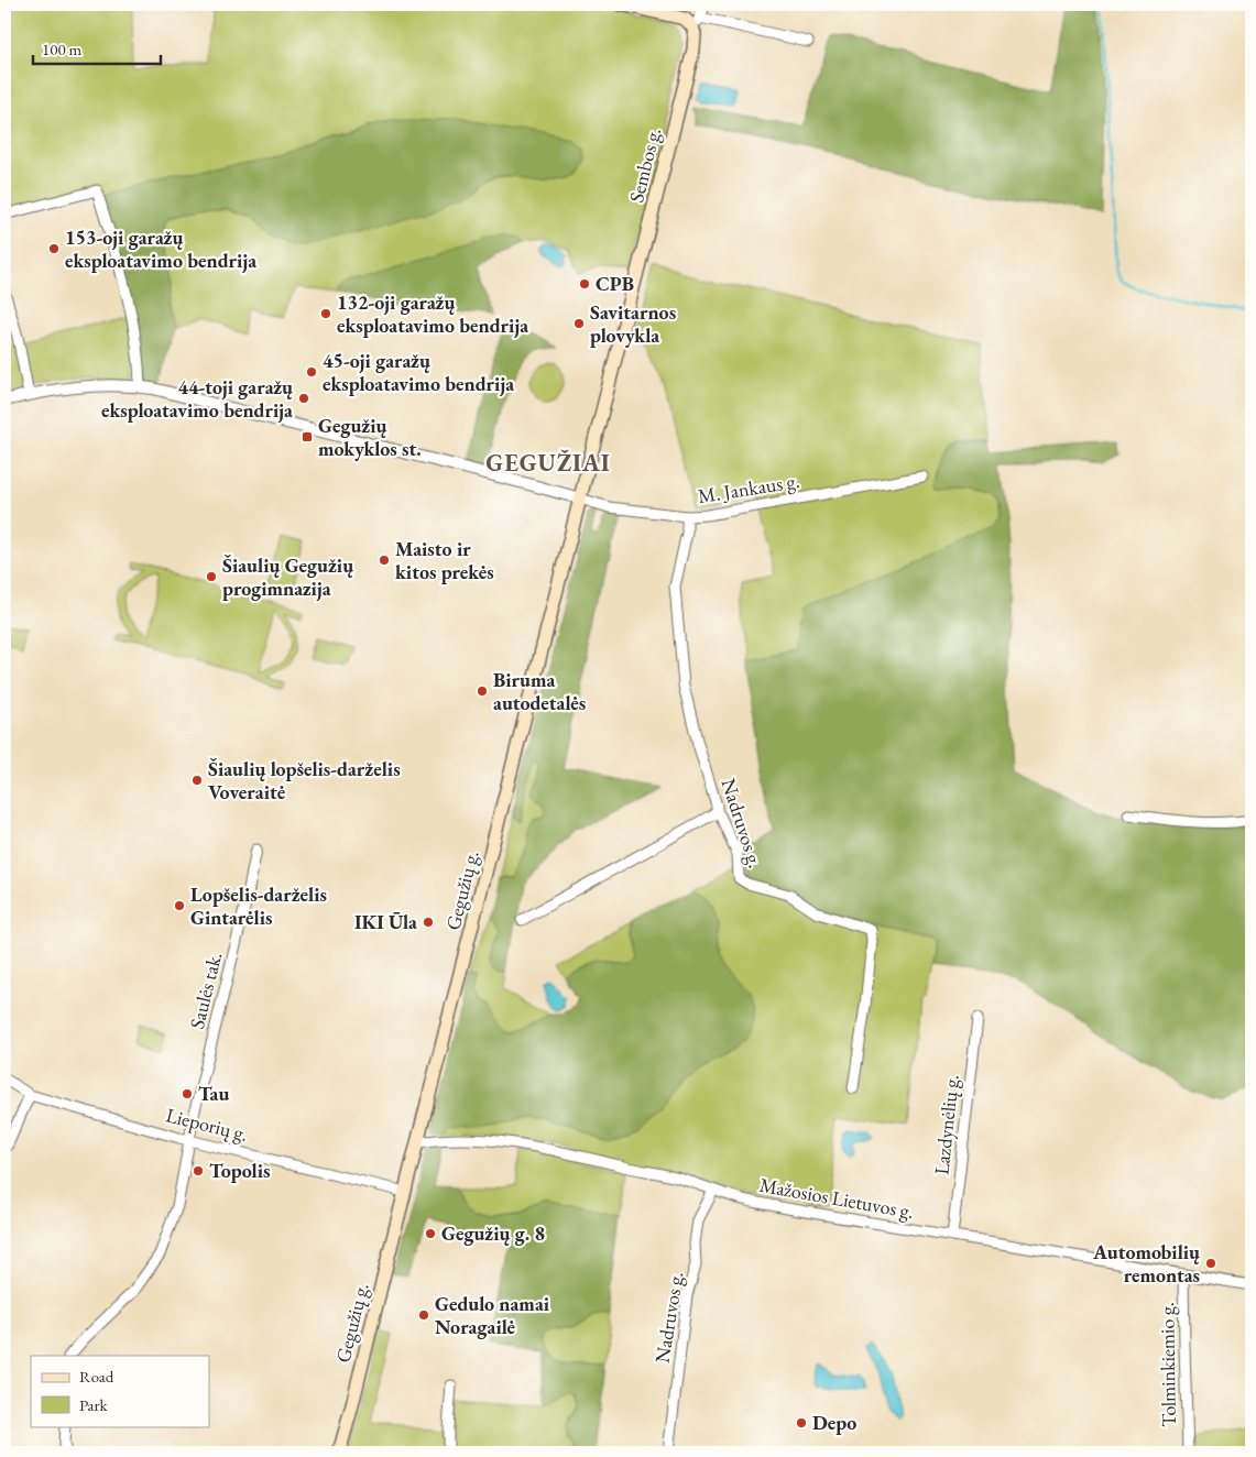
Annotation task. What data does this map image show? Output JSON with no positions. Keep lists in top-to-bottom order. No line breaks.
{"streets":{"main road":["Sembos g.","Gegužių g."],"street":["M. Jankaus g.","Nadruvos g.","Saulės tak.","Lieporių g.","Lazdynėlių g.","Mažosios Lietuvos g.","Tolminkiemio g."]},"crossings":[["Sembos g.","Gegužių g."],["M. Jankaus g.","Nadruvos g."],["M. Jankaus g.","Gegužių g."],["Nadruvos g.","Mažosios Lietuvos g."],["Gegužių g.","Lieporių g."],["Gegužių g.","Mažosios Lietuvos g."],["Saulės tak.","Lieporių g."],["Lazdynėlių g.","Mažosios Lietuvos g."],["Mažosios Lietuvos g.","Tolminkiemio g."]],"districts":["GEGUŽIAI"],"places":{"other":["153-oji garažų eksploatavimo bendrija","CPB","132-oji garažų eksploatavimo bendrija","Savitarnos plovykla","45-oji garažų eksploatavimo bendrija","44-toji garažų eksploatavimo bendrija","Maisto ir kitos prekės","Šiaulių Gegužių progimnazija","Biruma autodetalės","Šiaulių lopšelis-darželis Voveraitė","Lopšelis-darželis Gintarėlis","IKI Ūla","Tau","Topolis","Gegužių g. 8","Automobilių remontas","Gedulo namai Noragailė","Depo"],"transit":["Gegužių mokyklos st."]},"legend":["Road","Park"],"scale_bar":"100 m"}
